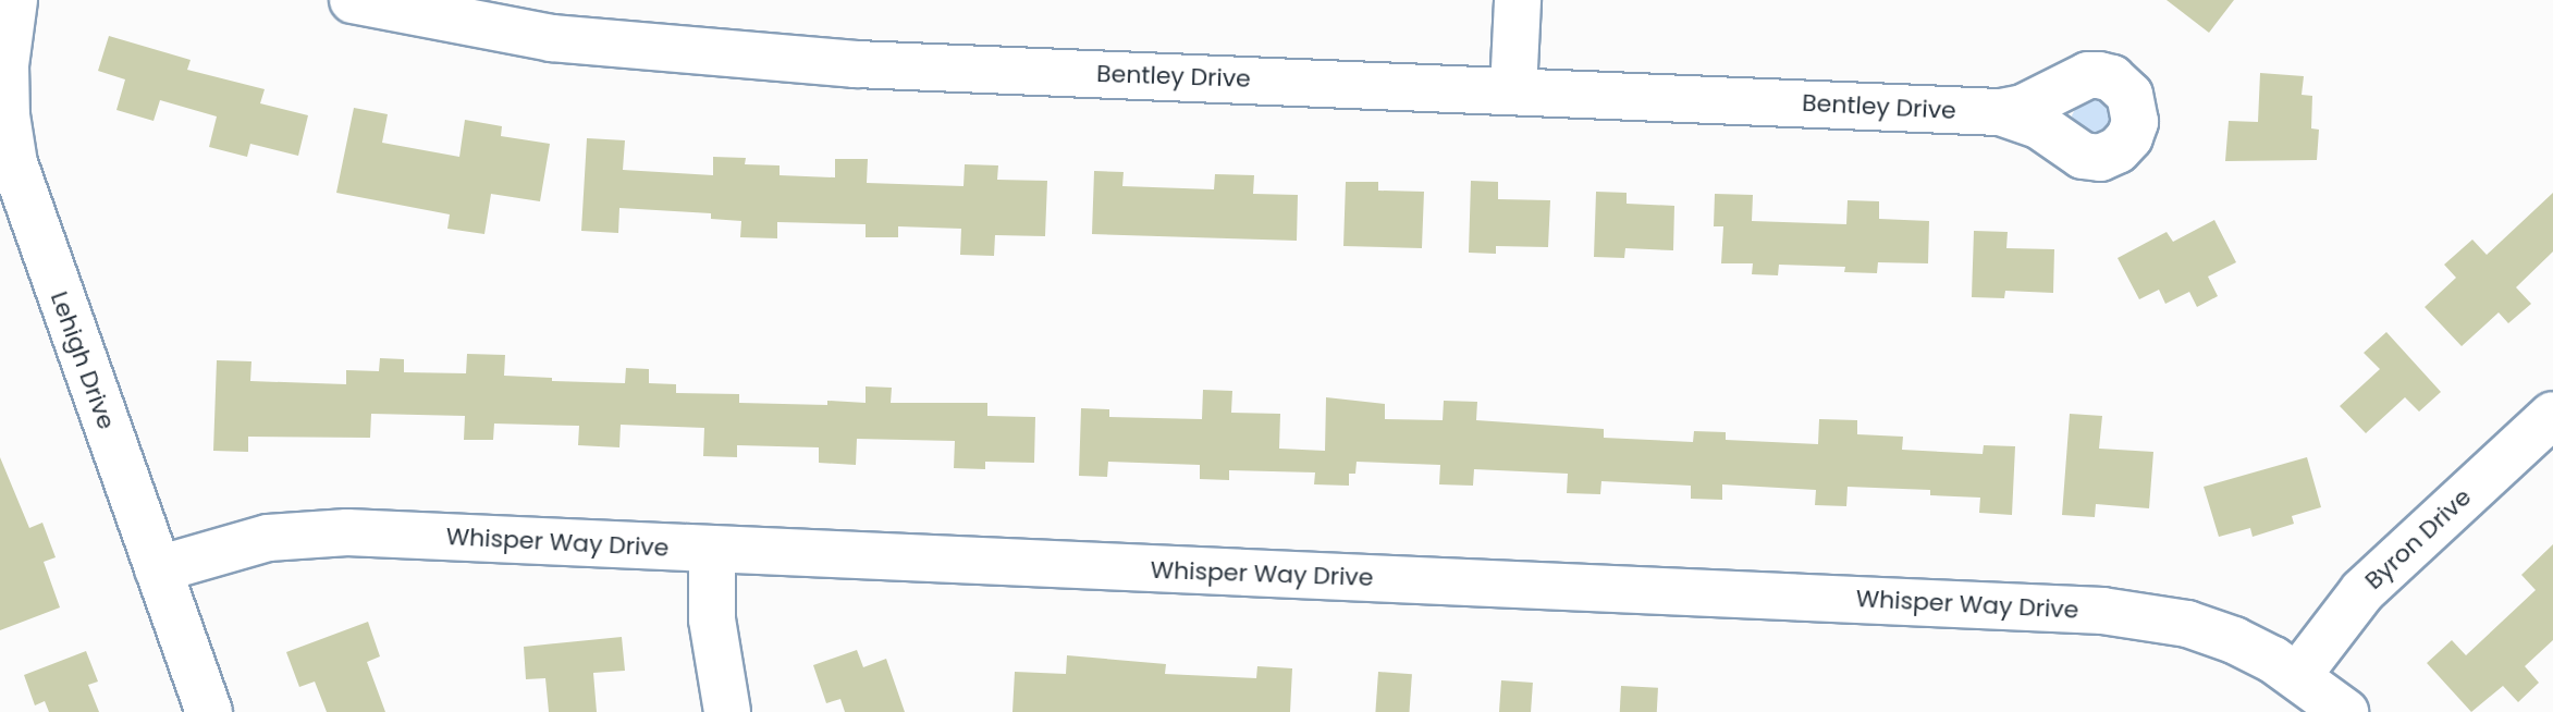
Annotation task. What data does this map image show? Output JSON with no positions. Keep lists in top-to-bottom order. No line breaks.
{"streets":{"street":["Bentley Drive","Lehigh Drive","Byron Drive","Whisper Way Drive"]},"crossings":[["Lehigh Drive","Whisper Way Drive"],["Byron Drive","Whisper Way Drive"]]}
